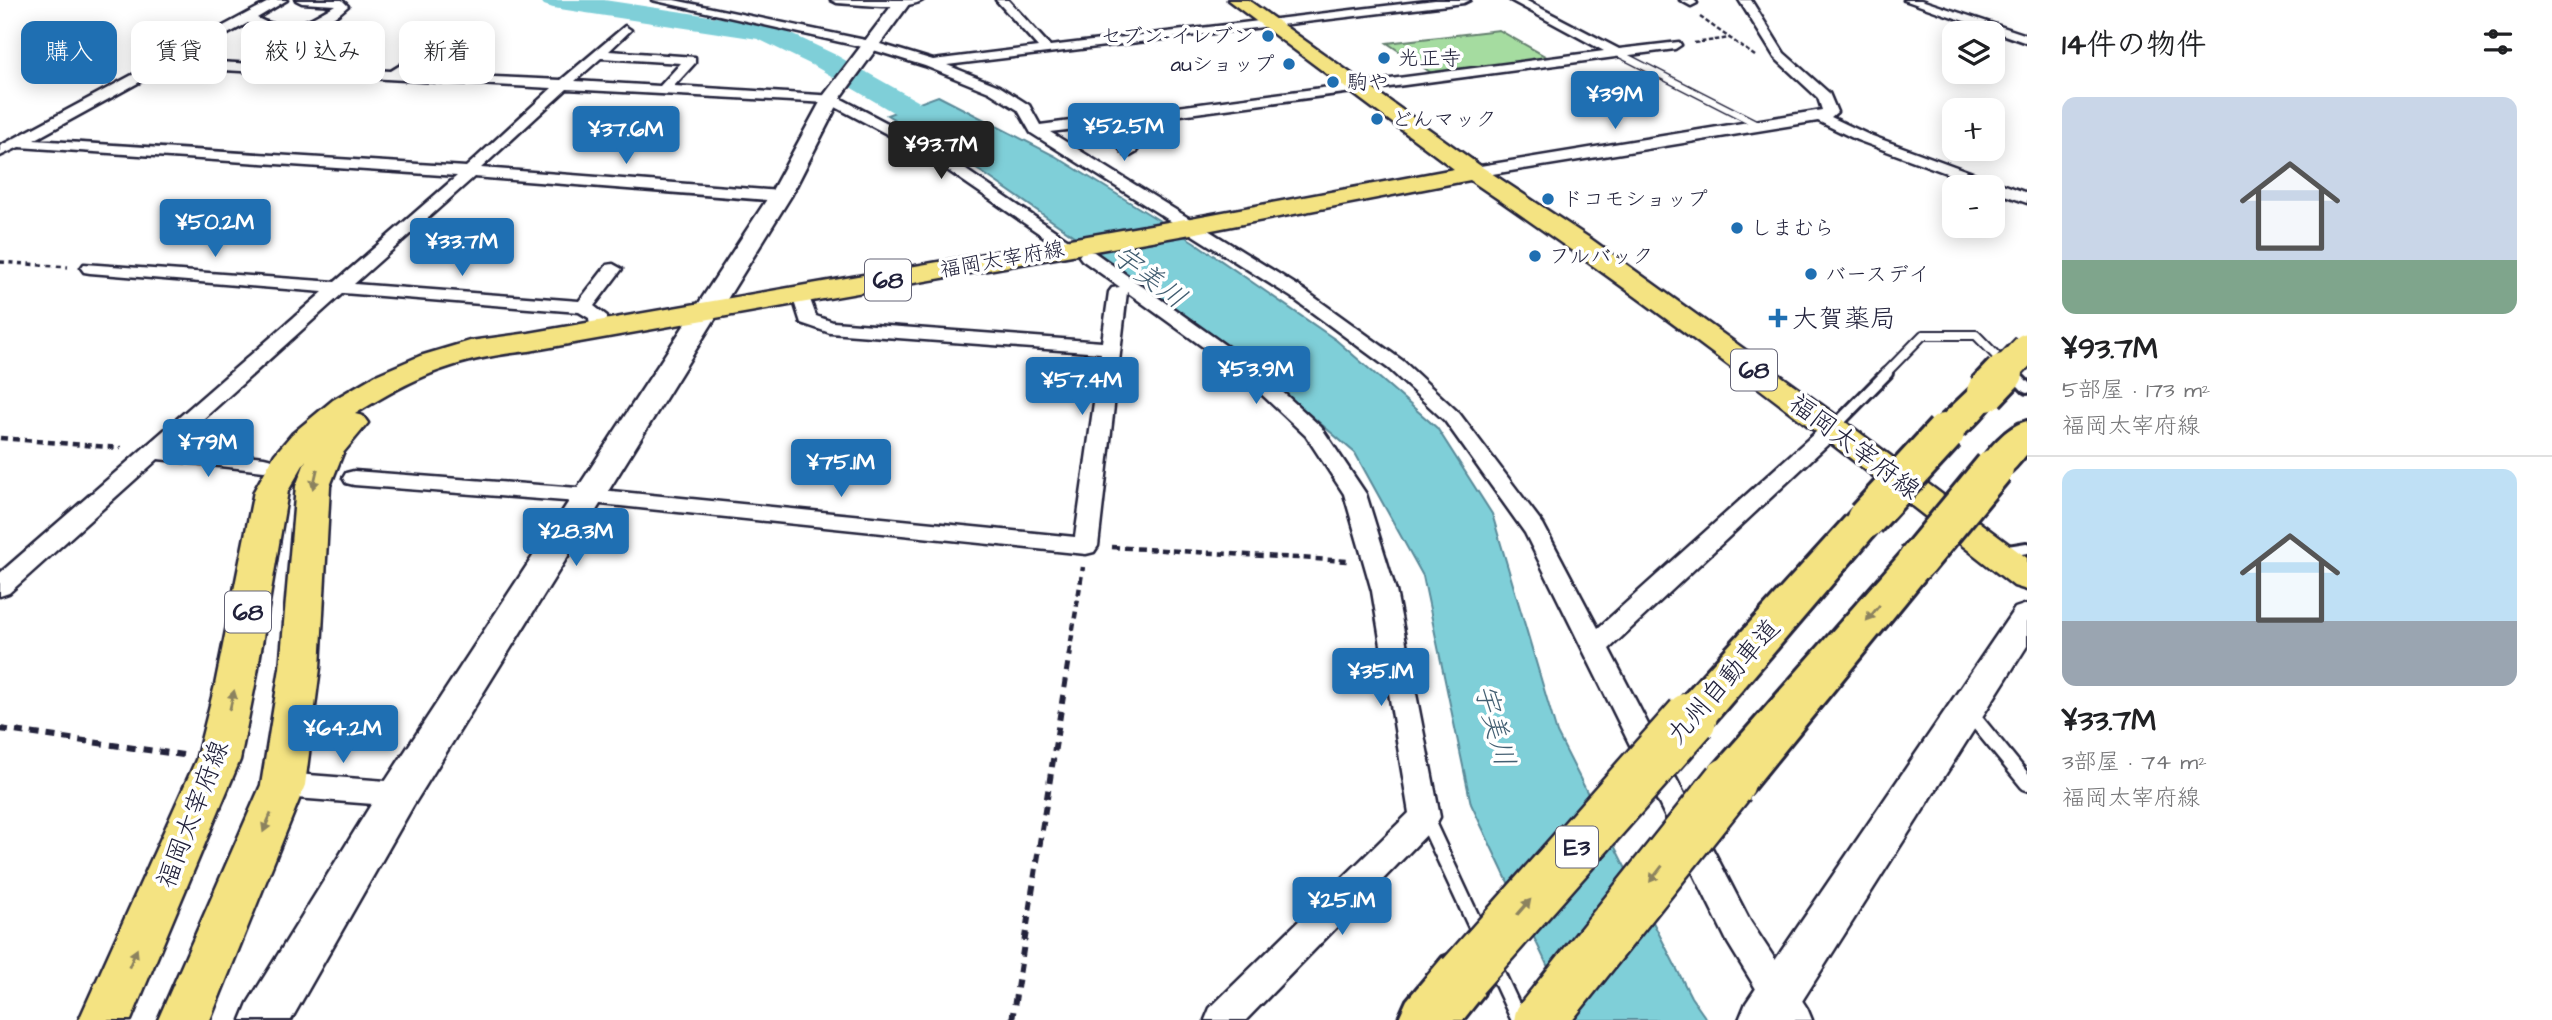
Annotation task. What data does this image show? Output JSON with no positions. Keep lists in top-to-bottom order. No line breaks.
{"streets":{"highway":["九州自動車道","E3"],"main road":["福岡太宰府線","68"]},"water":["宇美川"],"places":{"other":["セブン-イレブン","光正寺","auショップ","駒や","どんマック","ドコモショップ","しまむら","フルバック","バースデイ"],"health":["大賀薬局"]},"page":{"heading":"14件の物件","map_buttons":["+","−"],"chip":["購入","賃貸","絞り込み","新着"],"price":["¥39M","¥52.5M","¥37.6M","¥93.7M","¥50.2M","¥33.7M","¥53.9M","¥57.4M","¥79M","¥75.1M","¥28.3M","¥35.1M","¥64.2M","¥25.1M"],"list":[{"name":"¥93.7M","note":"5部屋 · 173 m² · 福岡太宰府線"},{"name":"¥33.7M","note":"3部屋 · 74 m² · 福岡太宰府線"}]}}
